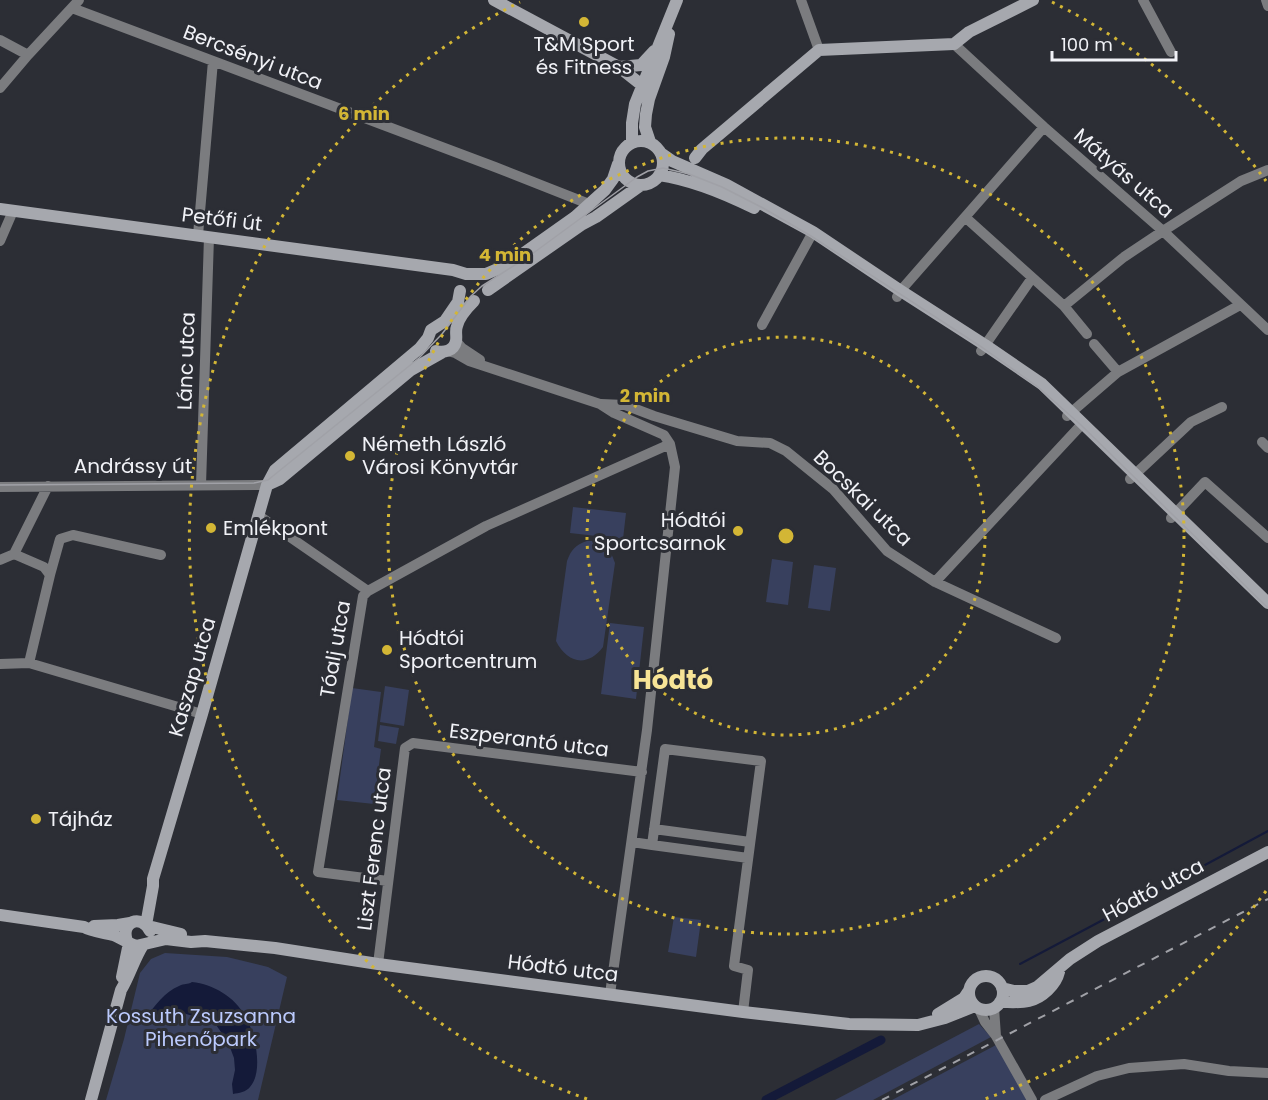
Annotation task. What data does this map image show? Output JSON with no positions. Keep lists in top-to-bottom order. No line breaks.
{"streets":{"street":["Bercsényi utca","Mátyás utca","Petőfi út","Lánc utca","Andrássy út","Bocskai utca","Tóalj utca","Kaszap utca","Eszperantó utca","Liszt Ferenc utca","Hódtó utca"]},"crossings":[["Bercsényi utca","Lánc utca"],["Petőfi út","Lánc utca"],["Lánc utca","Andrássy út"],["Andrássy út","Kaszap utca"],["Bocskai utca","Tóalj utca"],["Tóalj utca","Liszt Ferenc utca"],["Kaszap utca","Hódtó utca"],["Eszperantó utca","Liszt Ferenc utca"],["Liszt Ferenc utca","Hódtó utca"]],"districts":["Hódtó"],"parks":["Kossuth Zsuzsanna Pihenőpark"],"places":["T&M Sport és Fitness","Németh László Városi Könyvtár","Emlékpont","Hódtói Sportcsarnok","Hódtói Sportcentrum","Tájház"],"scale_bar":"100 m","rings":["6 min","4 min","2 min"]}
